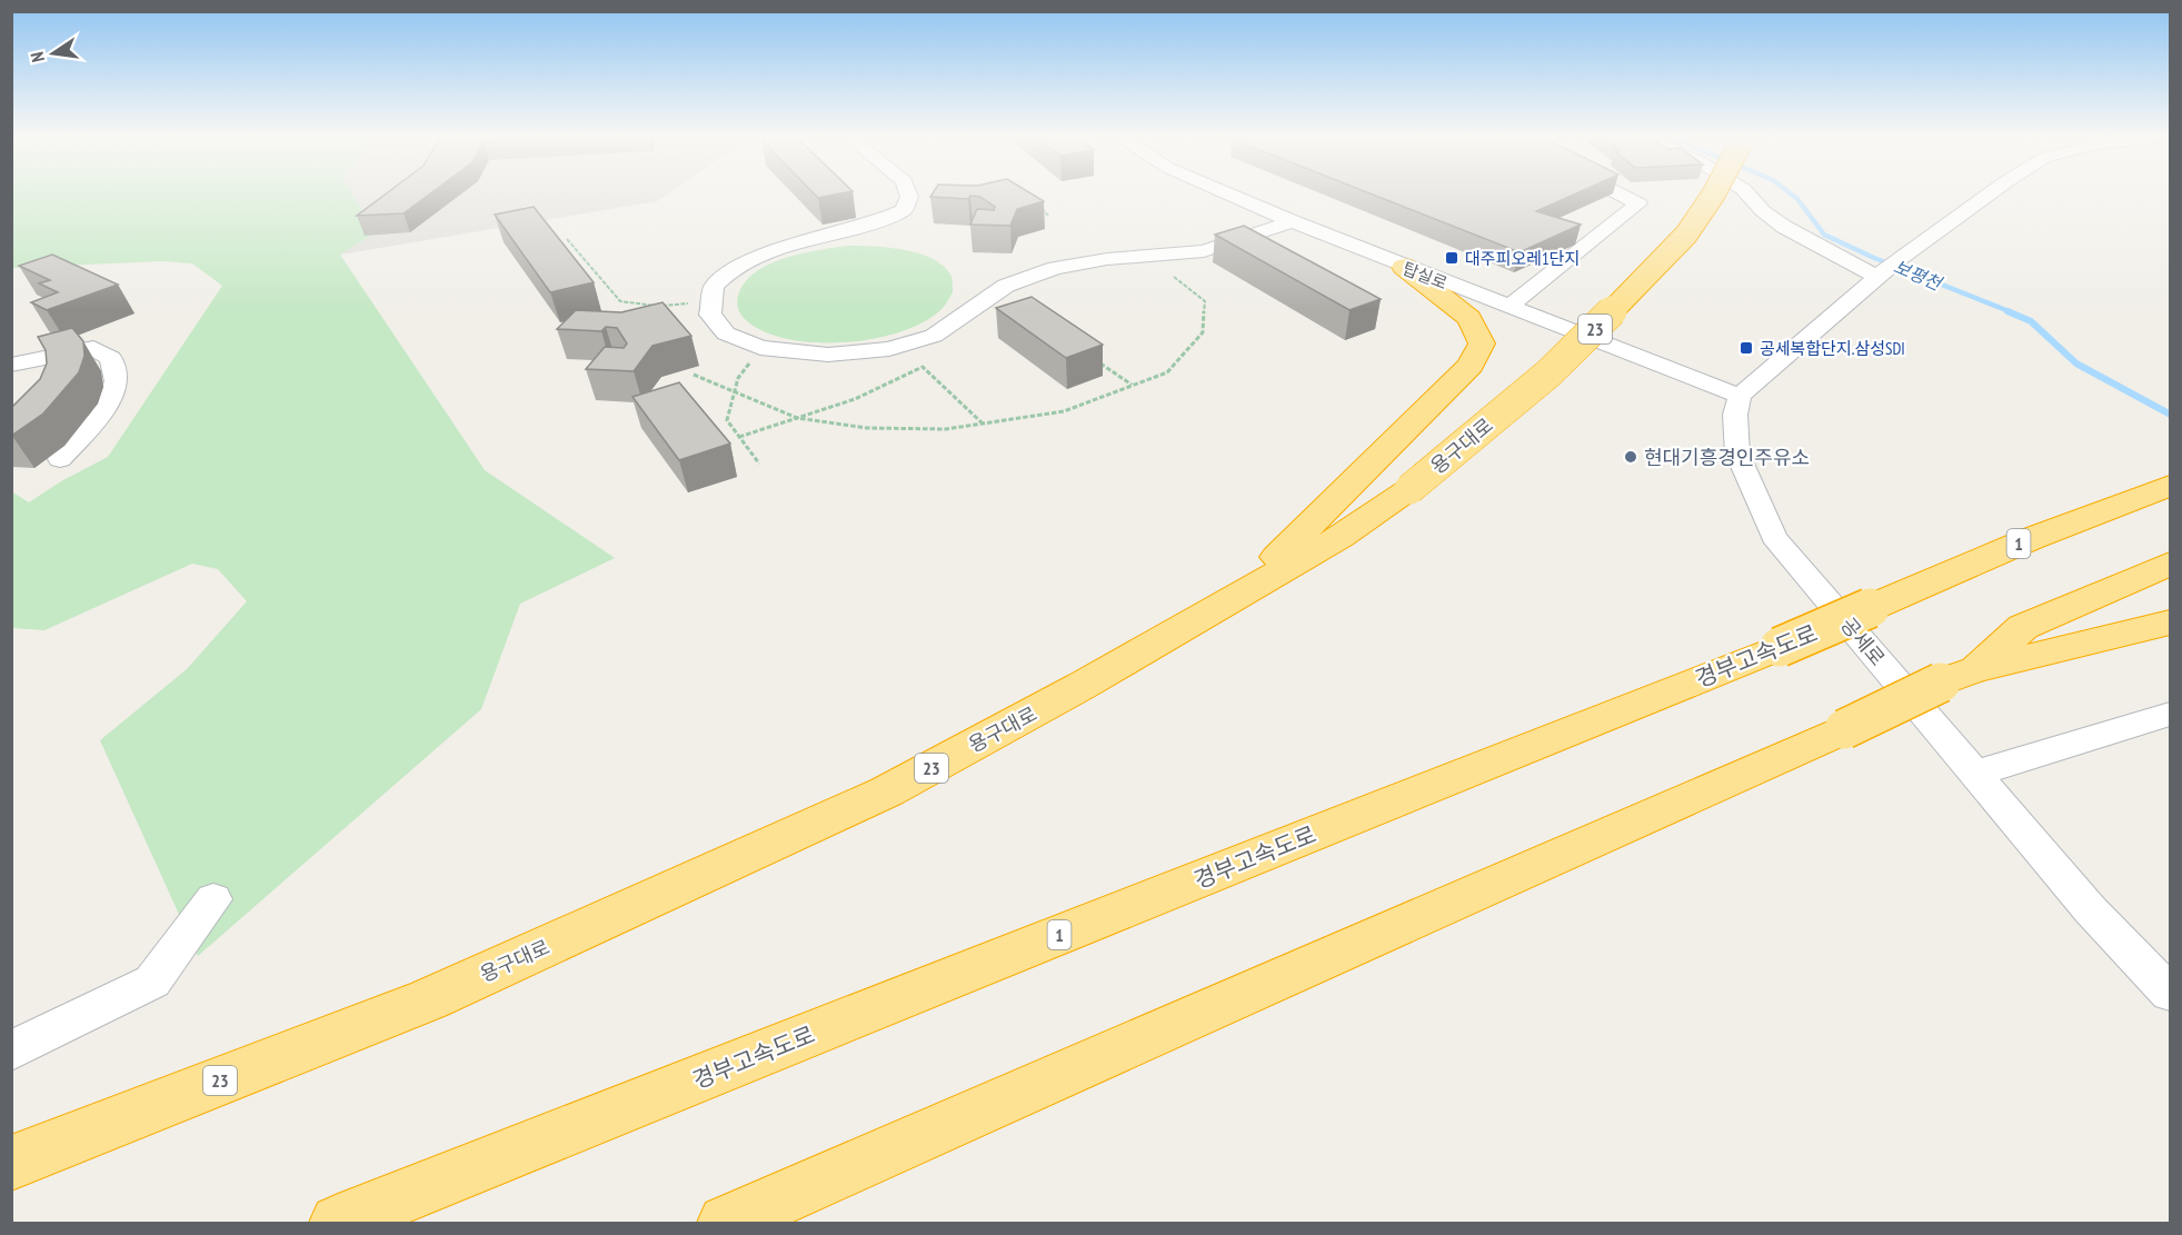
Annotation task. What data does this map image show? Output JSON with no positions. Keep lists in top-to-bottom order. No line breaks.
{"streets":{"highway":["23","용구대로","1","경부고속도로"],"street":["탑실로","공세로"]},"crossings":[["탑실로","공세로"]],"water":["보평천"],"places":{"transit":["대주피오레1단지","공세복합단지.삼성SDI"],"other":["현대기흥경인주유소"]},"north":"left"}
